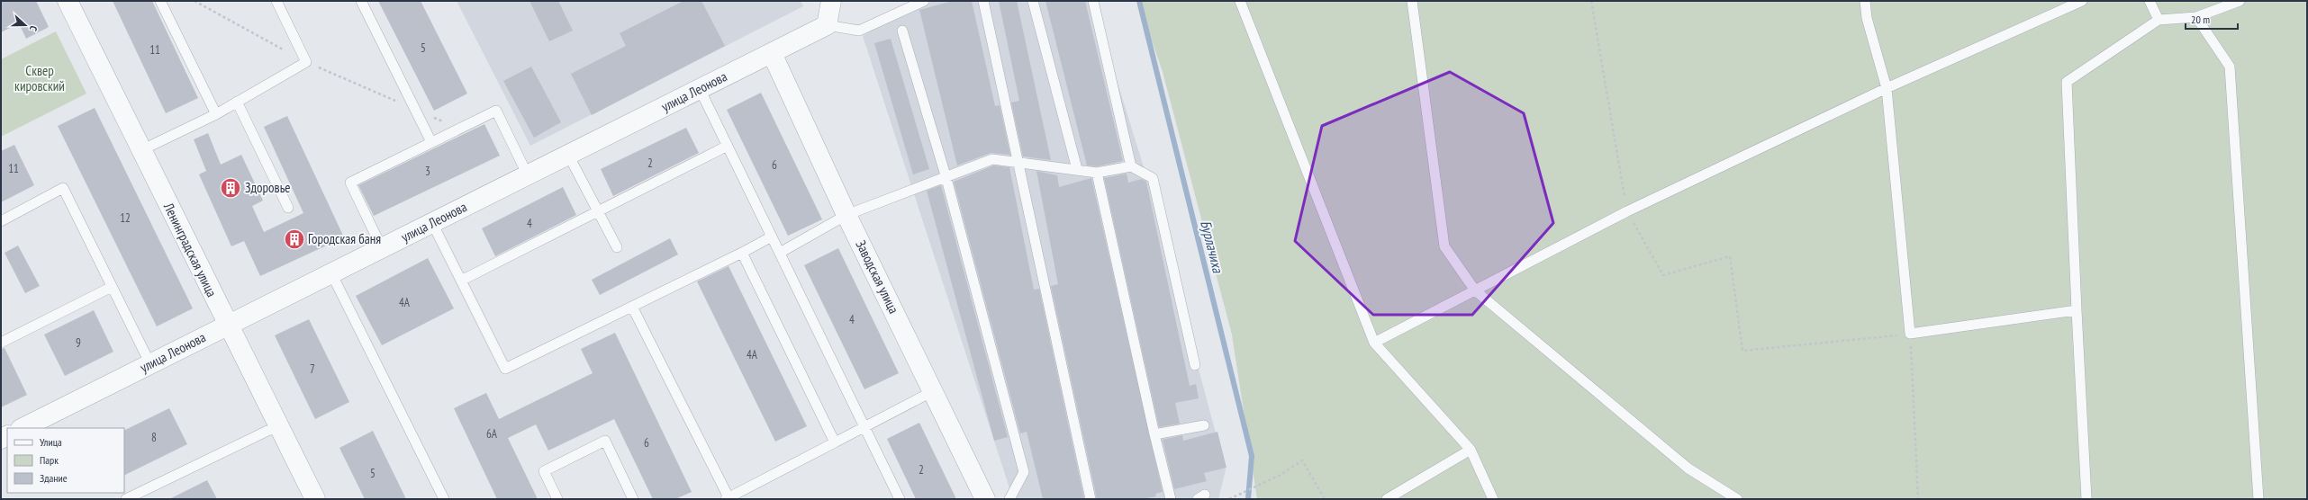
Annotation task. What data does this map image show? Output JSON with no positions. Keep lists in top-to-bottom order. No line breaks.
{"streets":{"street":["улица Леонова","Ленинградская улица","Заводская улица"]},"crossings":[["улица Леонова","Ленинградская улица"],["улица Леонова","Заводская улица"]],"water":["Бурлачиха"],"parks":["Сквер кировский"],"places":{"building":["Здоровье","Городская баня"]},"house_numbers":["5","11","2","6","11","3","12","4","4А","4","9","4А","7","6А","8","6","2","5"],"legend":["Улица","Парк","Здание"],"scale_bar":"20 m","north":"right"}
